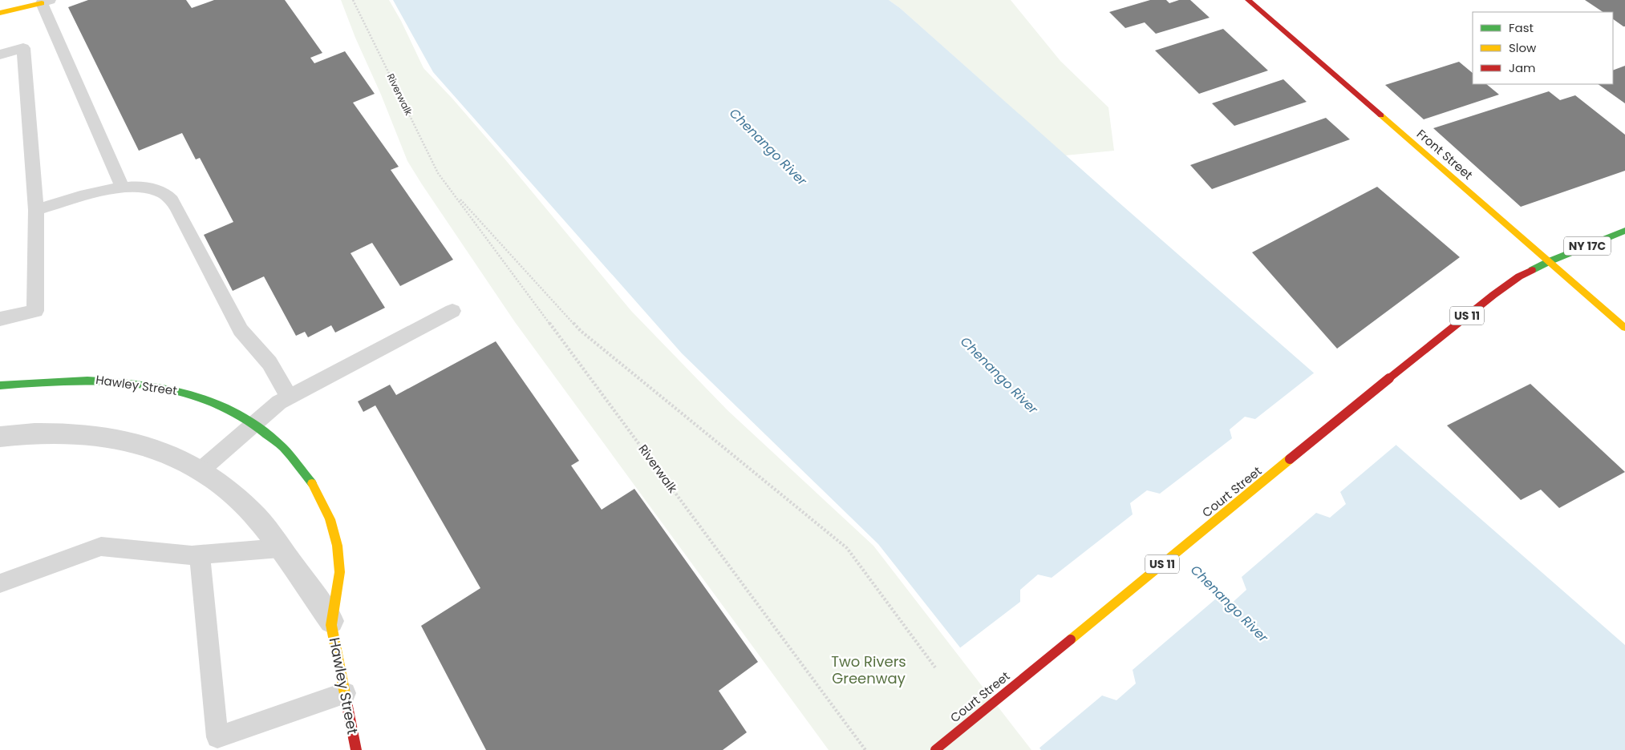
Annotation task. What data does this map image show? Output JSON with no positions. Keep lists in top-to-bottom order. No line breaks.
{"streets":{"street":["Front Street","NY 17C","US 11","Hawley Street","Court Street"],"path":["Riverwalk"]},"crossings":[["Front Street","NY 17C"],["Front Street","Court Street"],["NY 17C","Court Street"]],"water":["Chenango River"],"parks":["Two Rivers Greenway"],"legend":["Fast","Slow","Jam"]}
